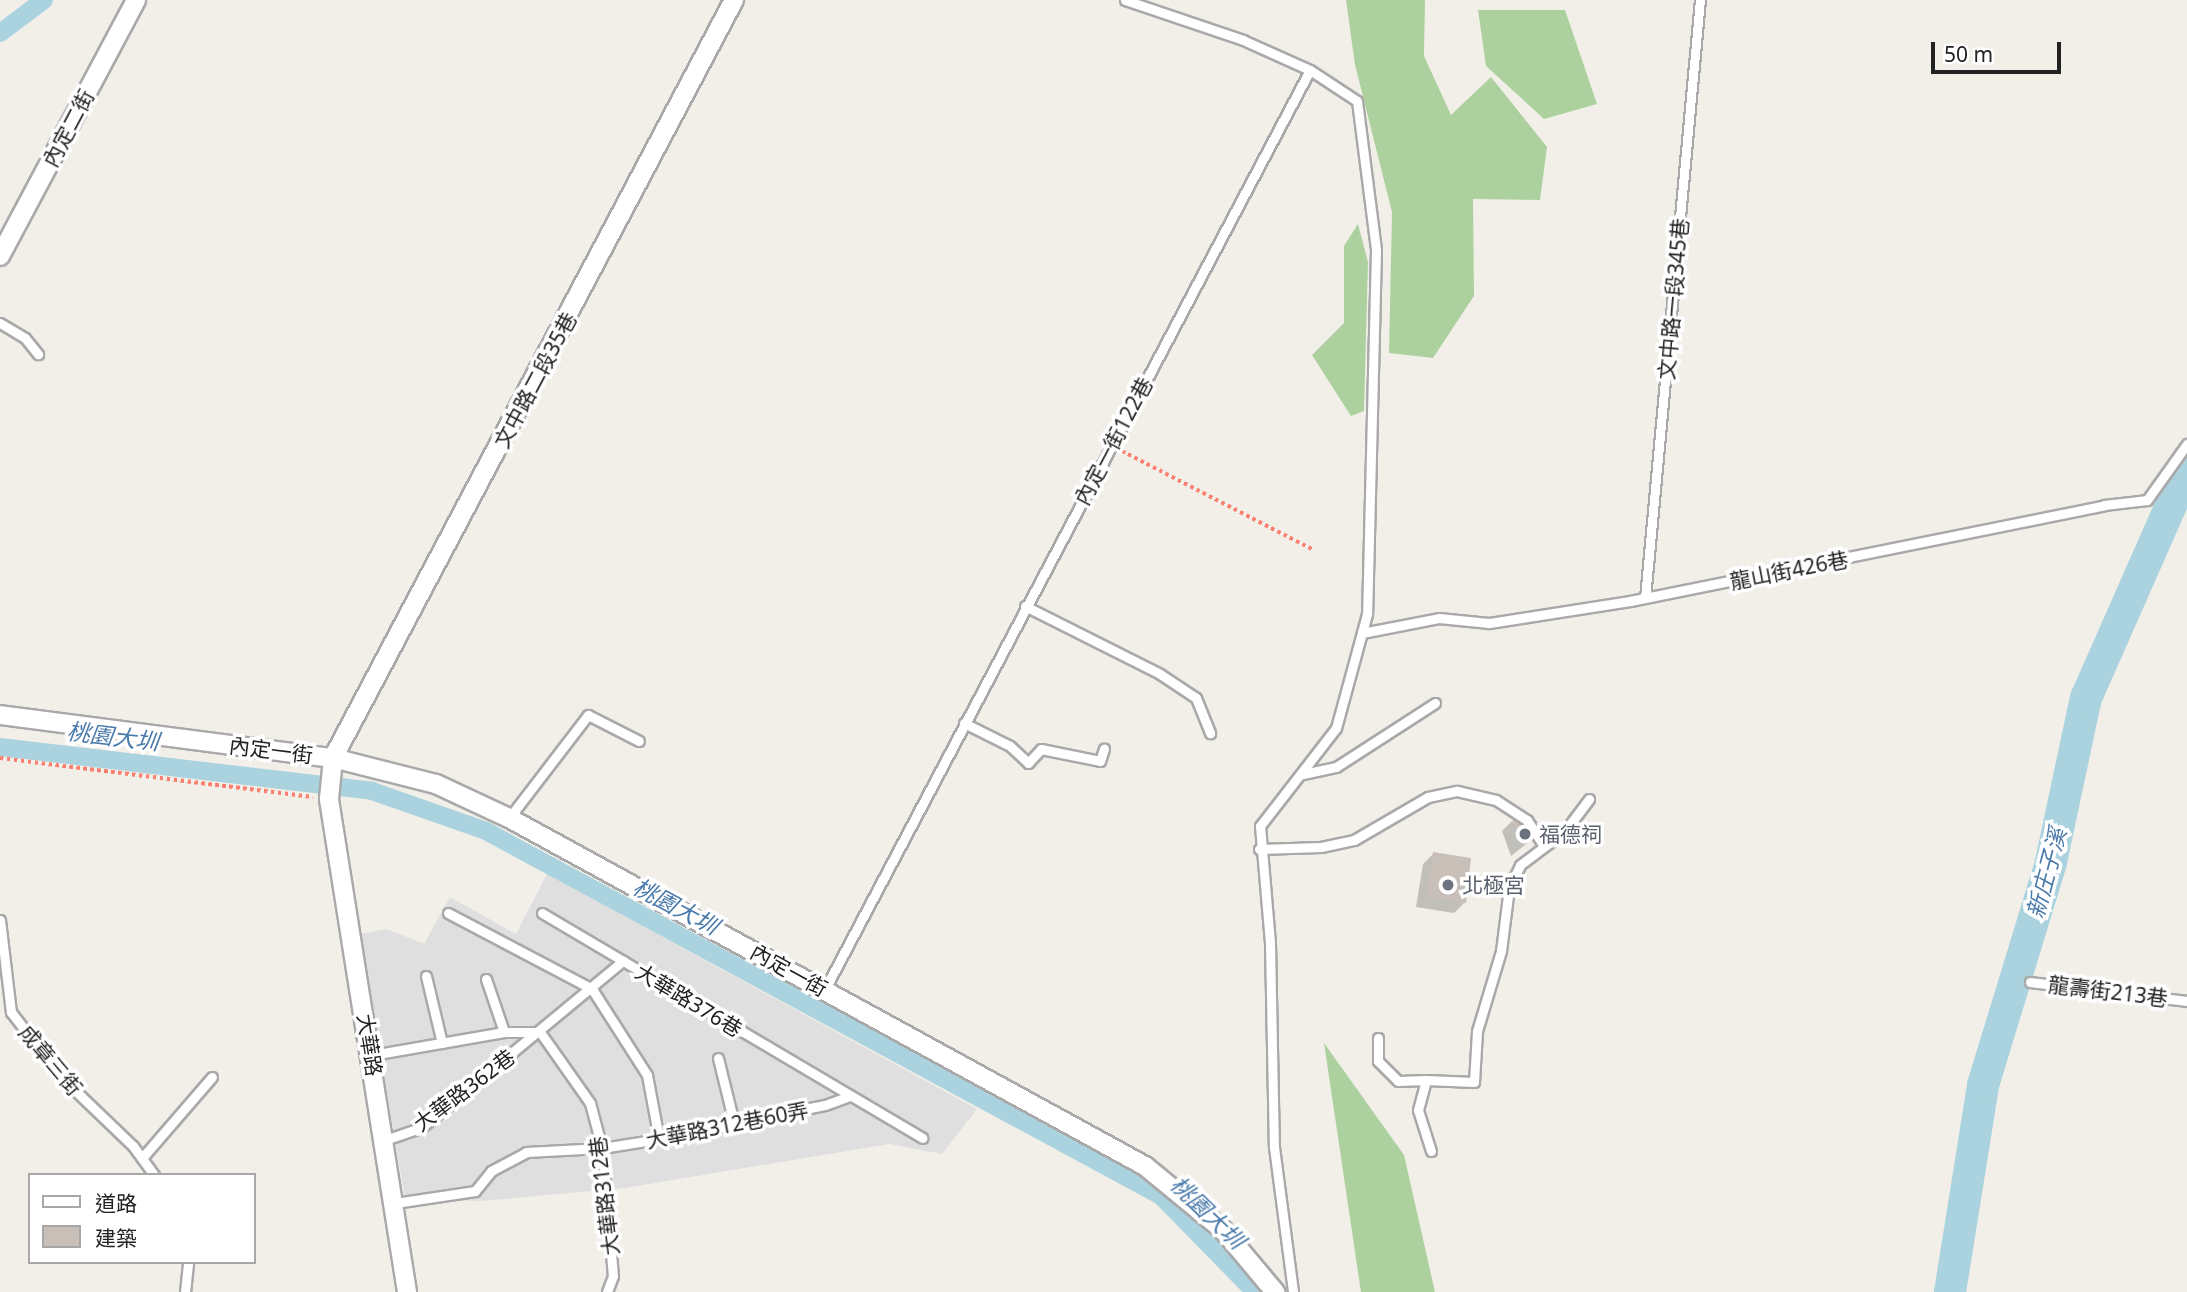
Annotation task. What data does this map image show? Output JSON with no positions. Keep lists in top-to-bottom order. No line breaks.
{"streets":{"street":["內定二街","文中路二段35巷","內定一街","大華路"],"lane":["文中路一段345巷","內定一街122巷","龍山街426巷","龍壽街213巷","大華路376巷","成章三街","大華路362巷","大華路312巷60弄","大華路312巷"]},"crossings":[["文中路一段345巷","龍山街426巷"],["文中路二段35巷","內定一街"],["文中路二段35巷","大華路"],["內定一街122巷","內定一街"],["內定一街","大華路"],["大華路376巷","大華路362巷"],["大華路376巷","大華路312巷60弄"],["大華路376巷","大華路312巷"],["大華路","大華路362巷"],["大華路","大華路312巷60弄"],["大華路362巷","大華路312巷"],["大華路312巷60弄","大華路312巷"]],"water":["桃園大圳","新庄子溪"],"places":["福德祠","北極宮"],"legend":["道路","建築"],"scale_bar":"50 m"}
